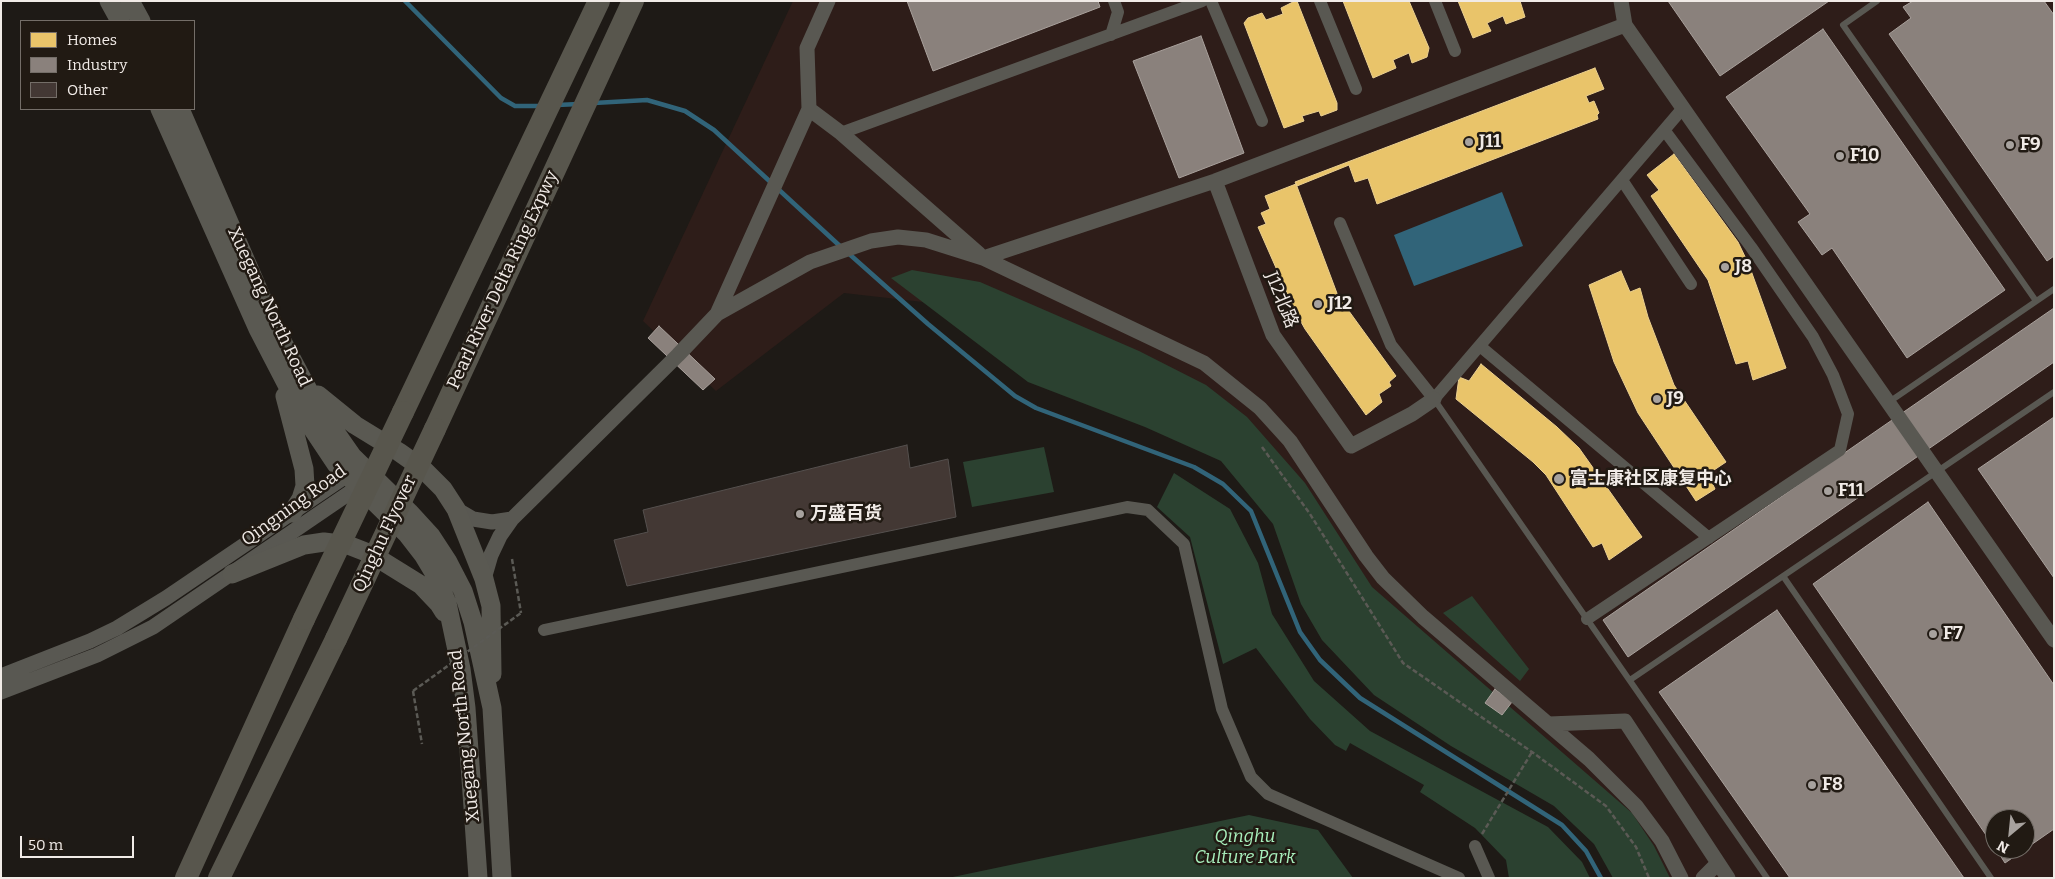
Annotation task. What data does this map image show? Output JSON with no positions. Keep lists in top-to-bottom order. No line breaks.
{"streets":{"highway":["Pearl River Delta Ring Expwy","Qinghu Flyover"],"main road":["Xuegang North Road"],"street":["J12北路","Qingning Road"]},"crossings":[["Pearl River Delta Ring Expwy","Qinghu Flyover"],["Xuegang North Road","Qingning Road"]],"parks":["Qinghu Culture Park"],"places":["J11","F9","F10","J8","J12","J9","富士康社区康复中心","F11","万盛百货","F7","F8"],"legend":["Homes","Industry","Other"],"scale_bar":"50 m","north":"bottom left"}
